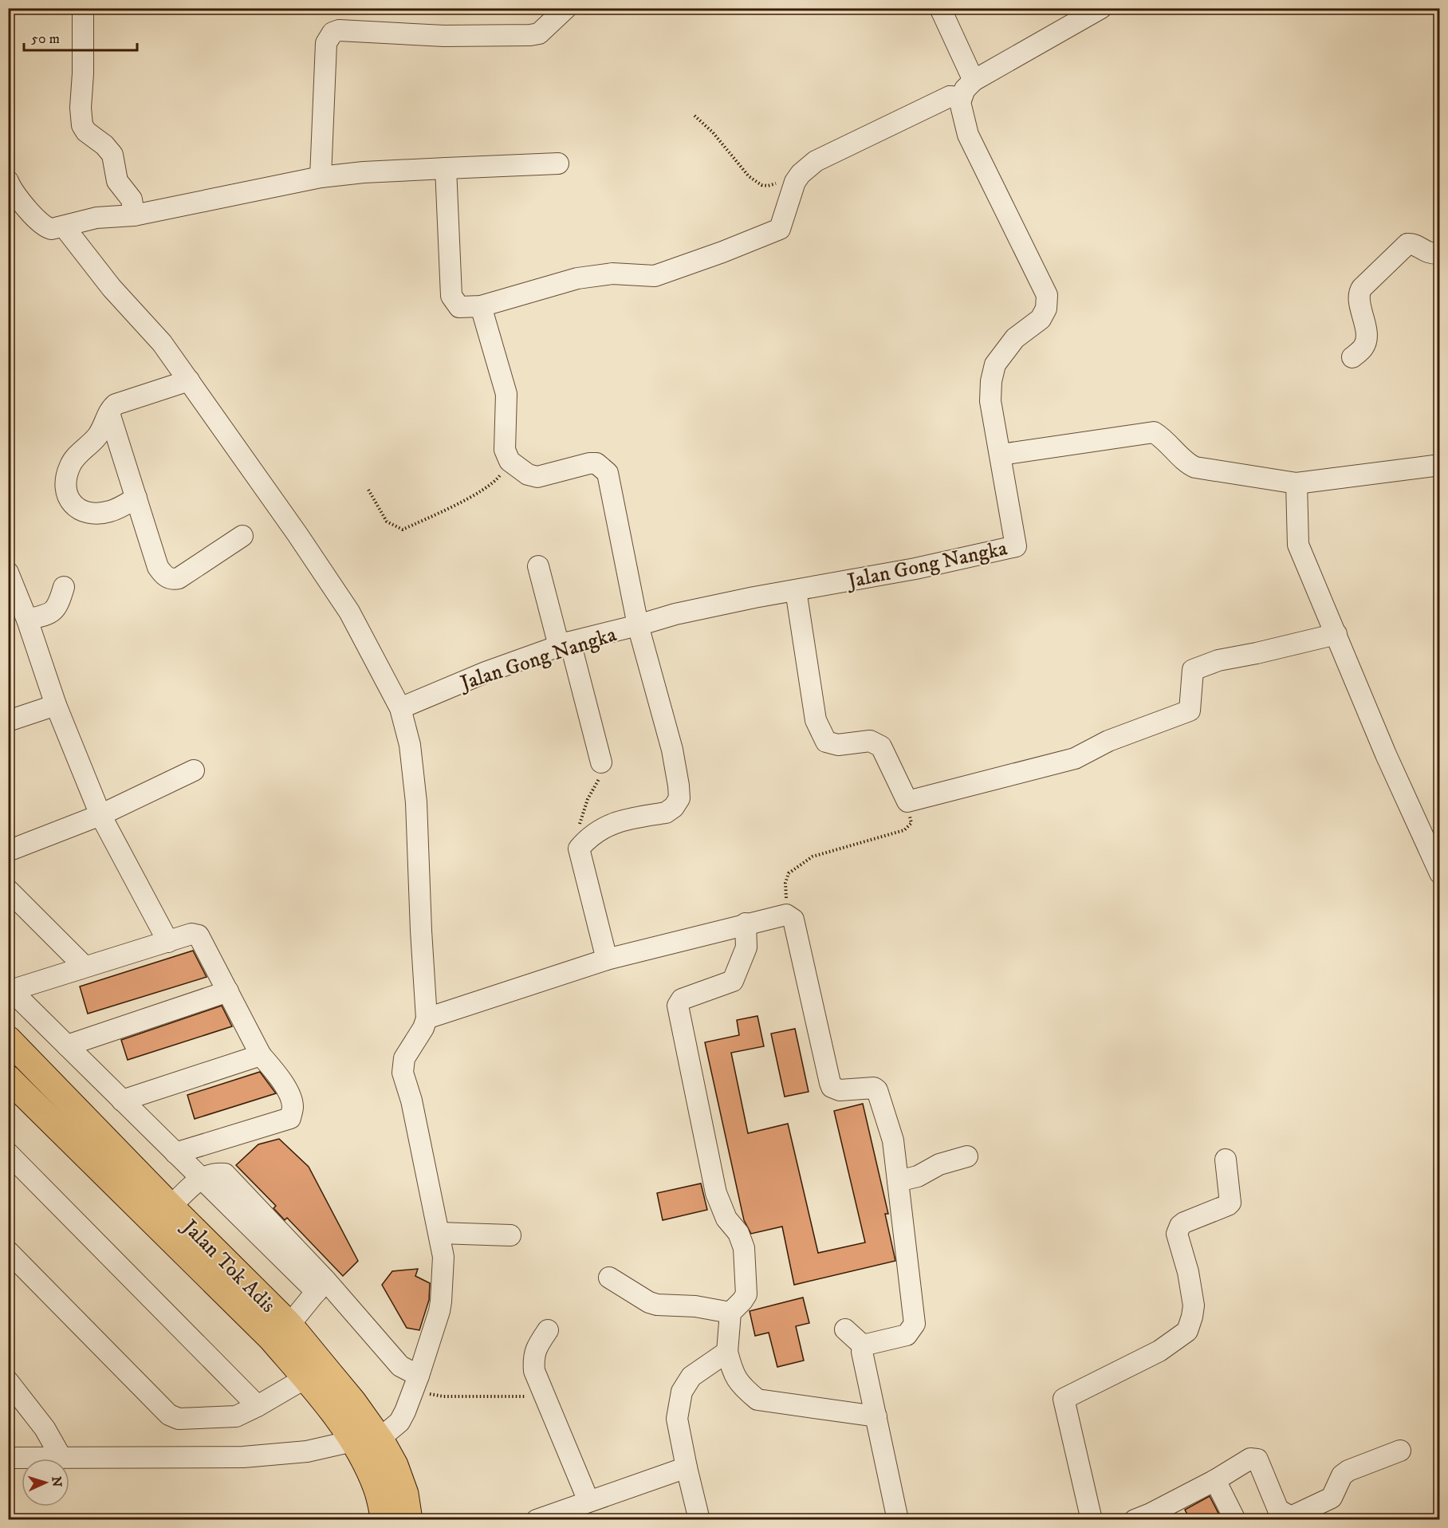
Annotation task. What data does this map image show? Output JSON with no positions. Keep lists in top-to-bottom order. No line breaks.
{"streets":{"main road":["Jalan Tok Adis"],"street":["Jalan Gong Nangka"]},"scale_bar":"50 m","north":"right"}
